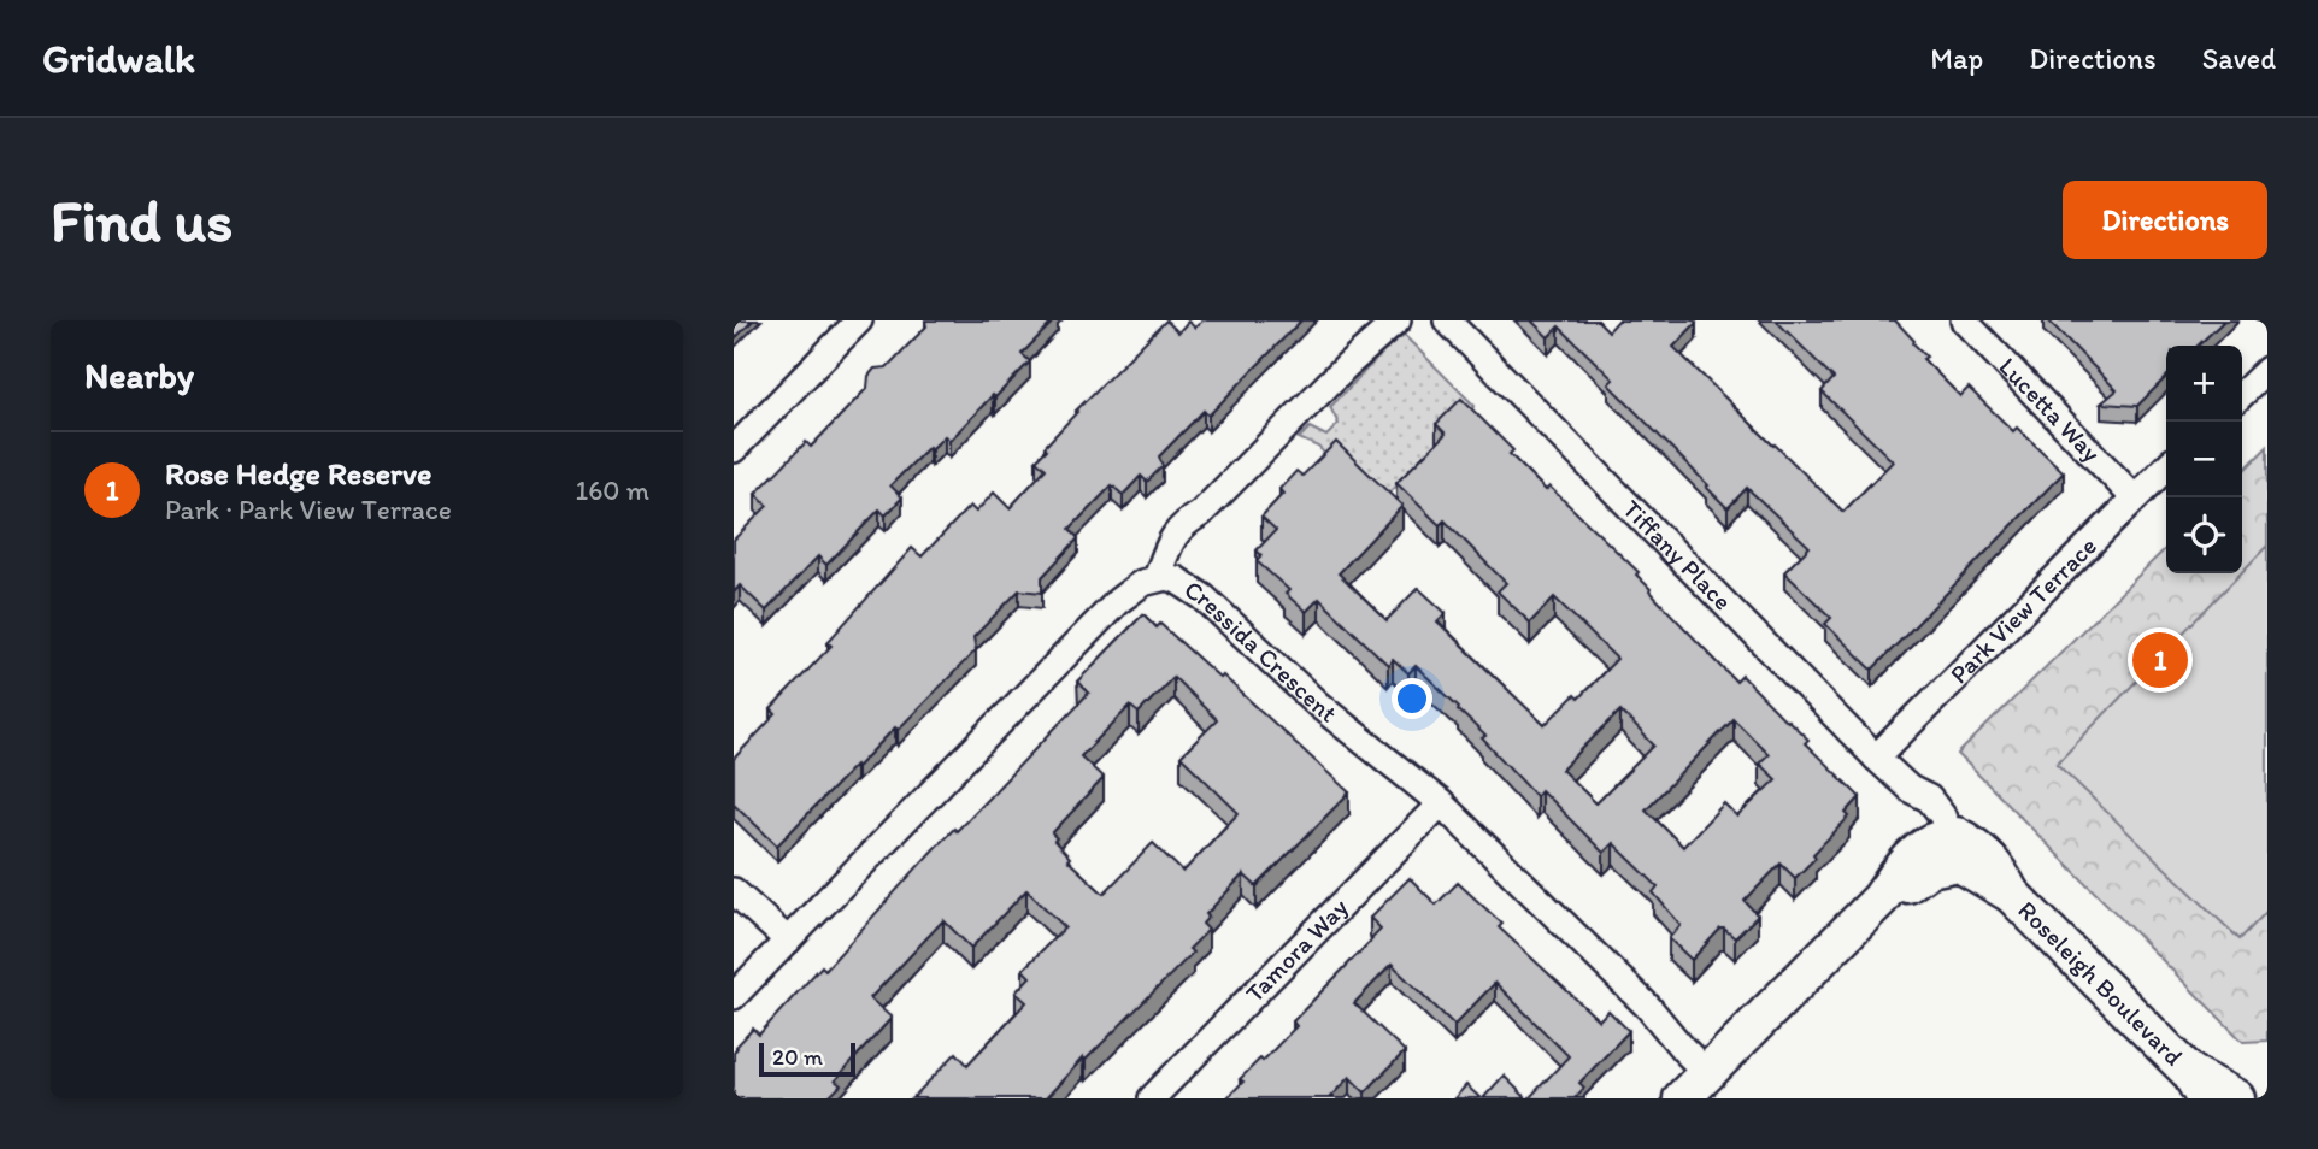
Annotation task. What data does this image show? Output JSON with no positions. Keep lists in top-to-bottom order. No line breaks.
{"streets":{"street":["Lucetta Way","Tiffany Place","Park View Terrace","Cressida Crescent","Tamora Way","Roseleigh Boulevard"]},"crossings":[["Lucetta Way","Park View Terrace"],["Tiffany Place","Park View Terrace"],["Tiffany Place","Roseleigh Boulevard"],["Cressida Crescent","Tamora Way"]],"scale_bar":"20 m","page":{"header":"Gridwalk","nav":["Map","Directions","Saved"],"buttons":"Directions","title":"Find us","heading":"Nearby","map_buttons":["+","−"],"list":[{"mark":"1","name":"Rose Hedge Reserve","note":"Park · Park View Terrace","value":"160 m"}],"pins":"1","scale":"20 m"}}
